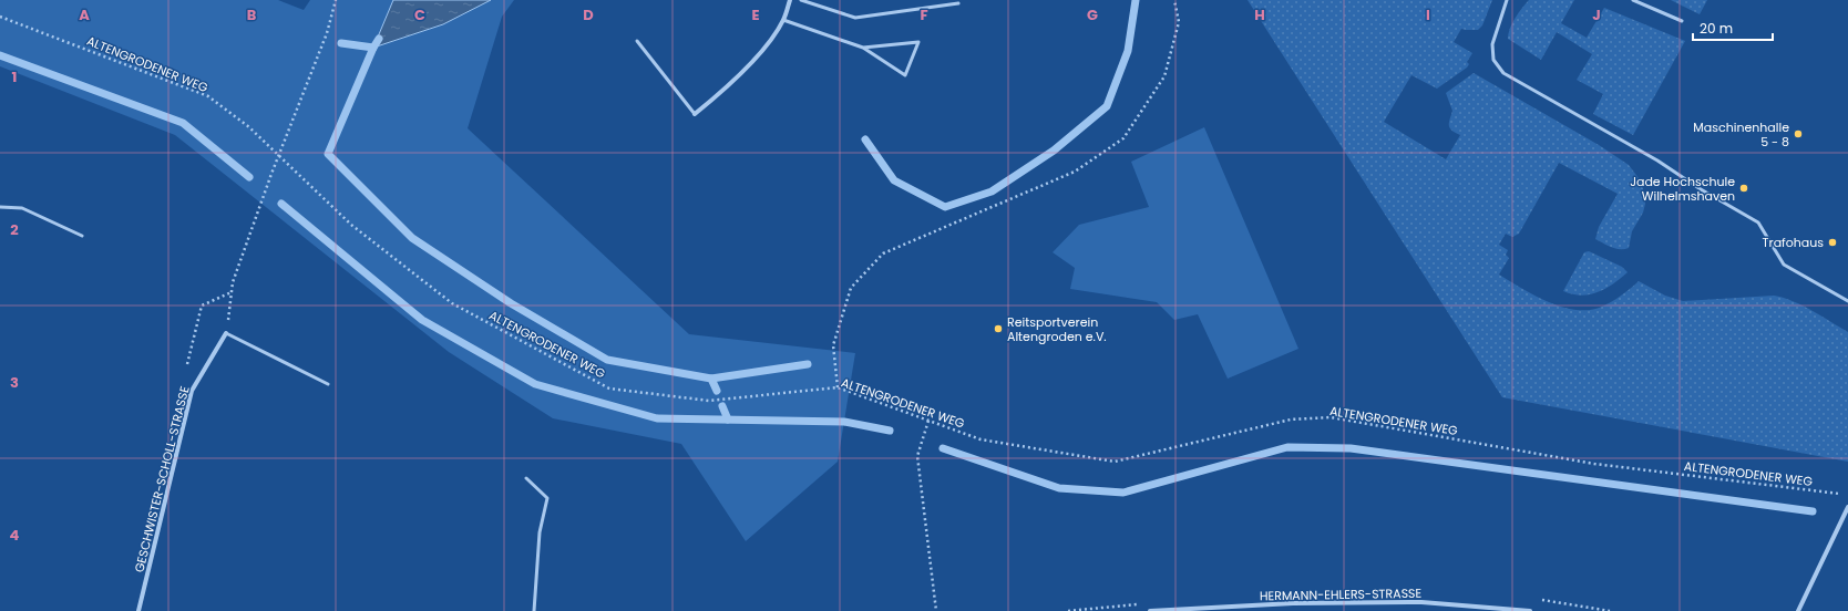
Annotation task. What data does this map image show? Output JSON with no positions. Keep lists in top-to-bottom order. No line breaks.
{"streets":{"street":["GESCHWISTER-SCHOLL-STRASSE","HERMANN-EHLERS-STRASSE"],"path":["ALTENGRODENER WEG"]},"places":["Maschinenhalle 5 - 8","Jade Hochschule Wilhelmshaven","Trafohaus","Reitsportverein Altengroden e.V."],"scale_bar":"20 m","grid":{"columns":["A","B","C","D","E","F","G","H","I","J"],"rows":["1","2","3","4"]}}
